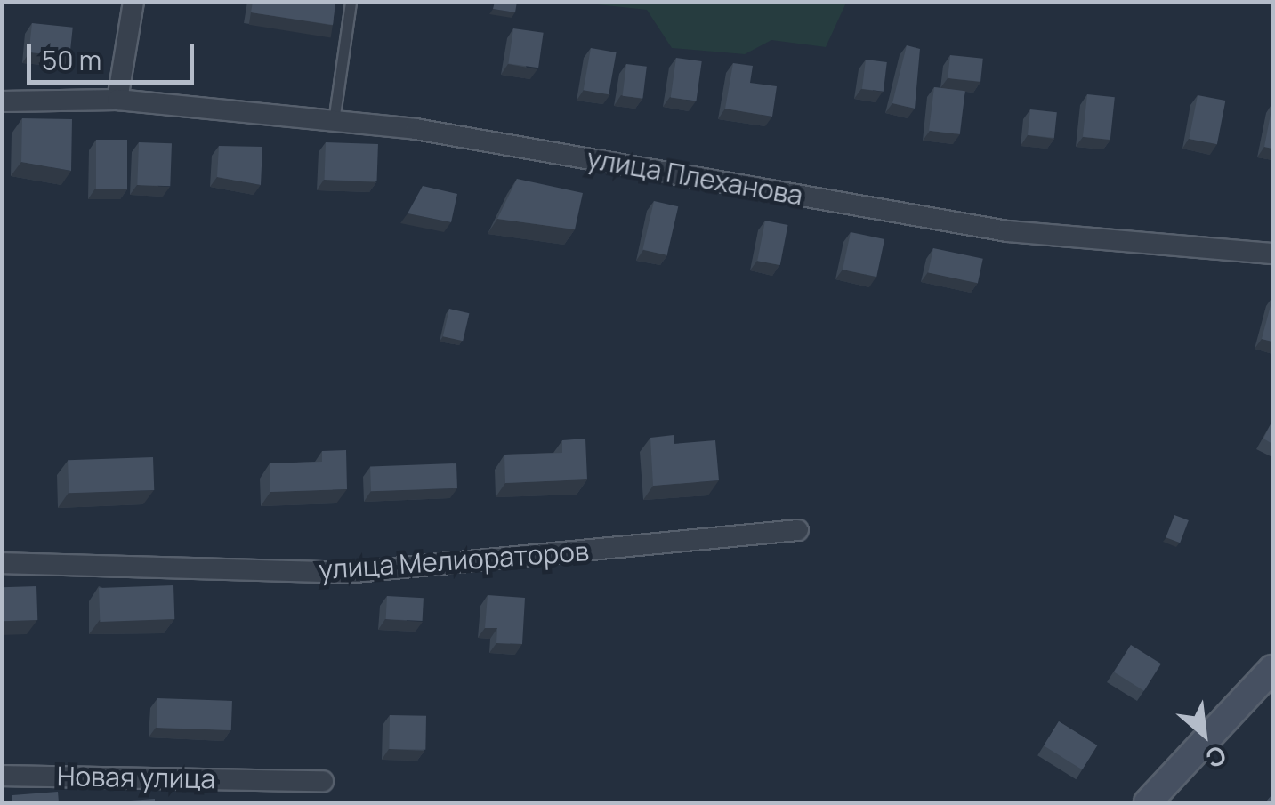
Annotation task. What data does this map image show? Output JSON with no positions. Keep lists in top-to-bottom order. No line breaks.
{"streets":{"street":["улица Плеханова","улица Мелиораторов","Новая улица"]},"scale_bar":"50 m","north":"bottom right"}
